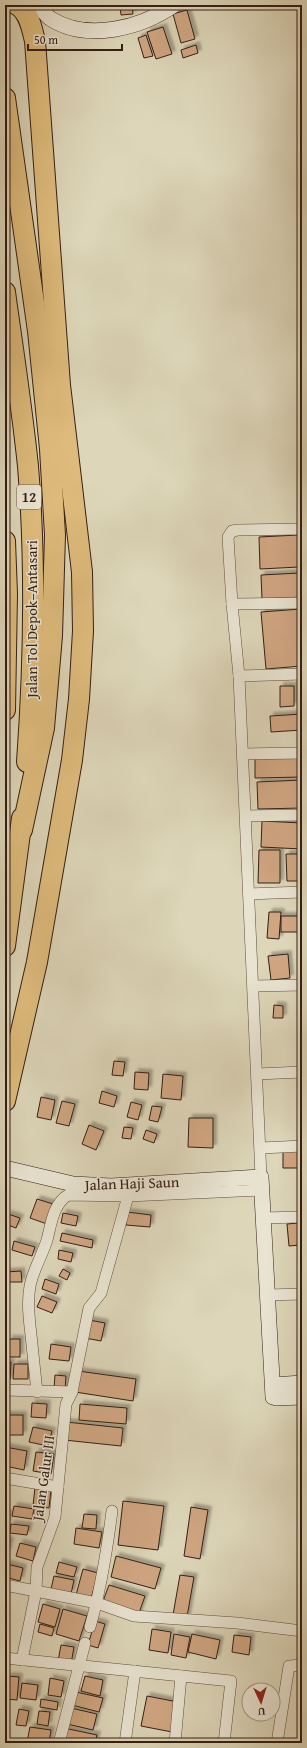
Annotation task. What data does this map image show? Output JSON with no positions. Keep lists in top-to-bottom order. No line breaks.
{"streets":{"highway":["12","Jalan Tol Depok–Antasari"],"street":["Jalan Haji Saun","Jalan Galur III"]},"scale_bar":"50 m","north":"bottom"}
